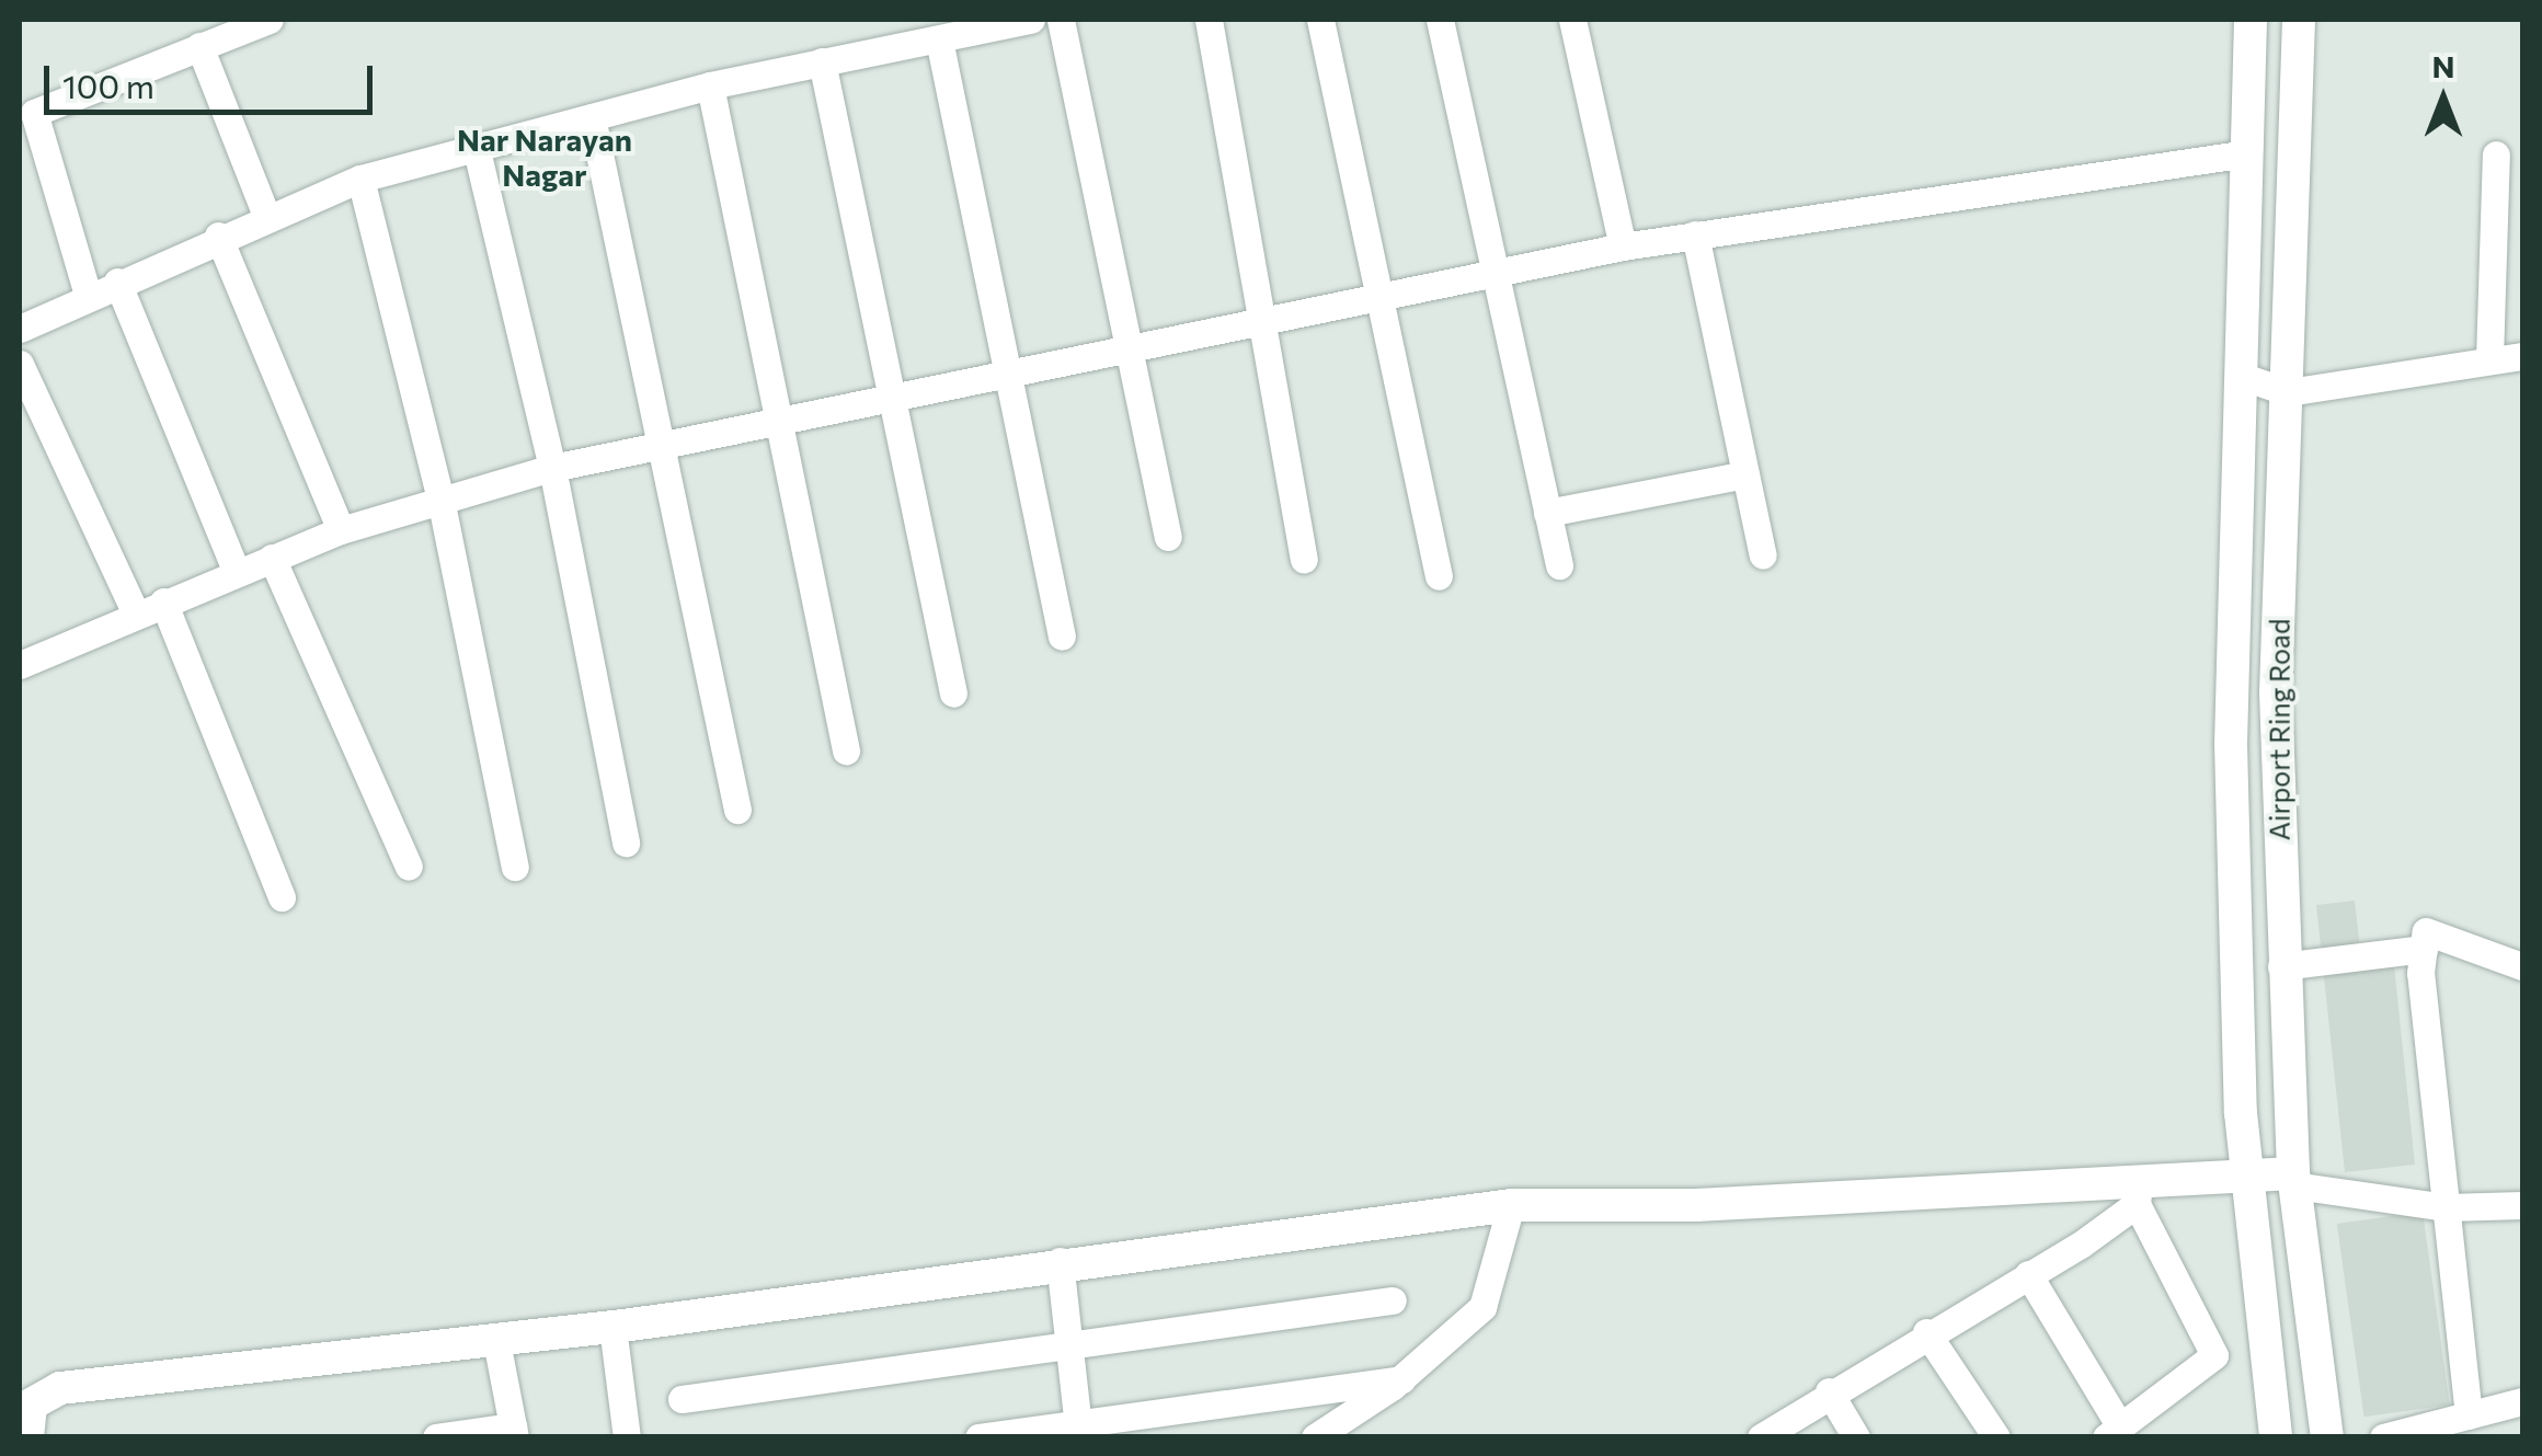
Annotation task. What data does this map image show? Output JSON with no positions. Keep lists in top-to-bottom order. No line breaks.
{"streets":{"main road":["Airport Ring Road"]},"districts":["Nar Narayan Nagar"],"scale_bar":"100 m","north":"top"}
